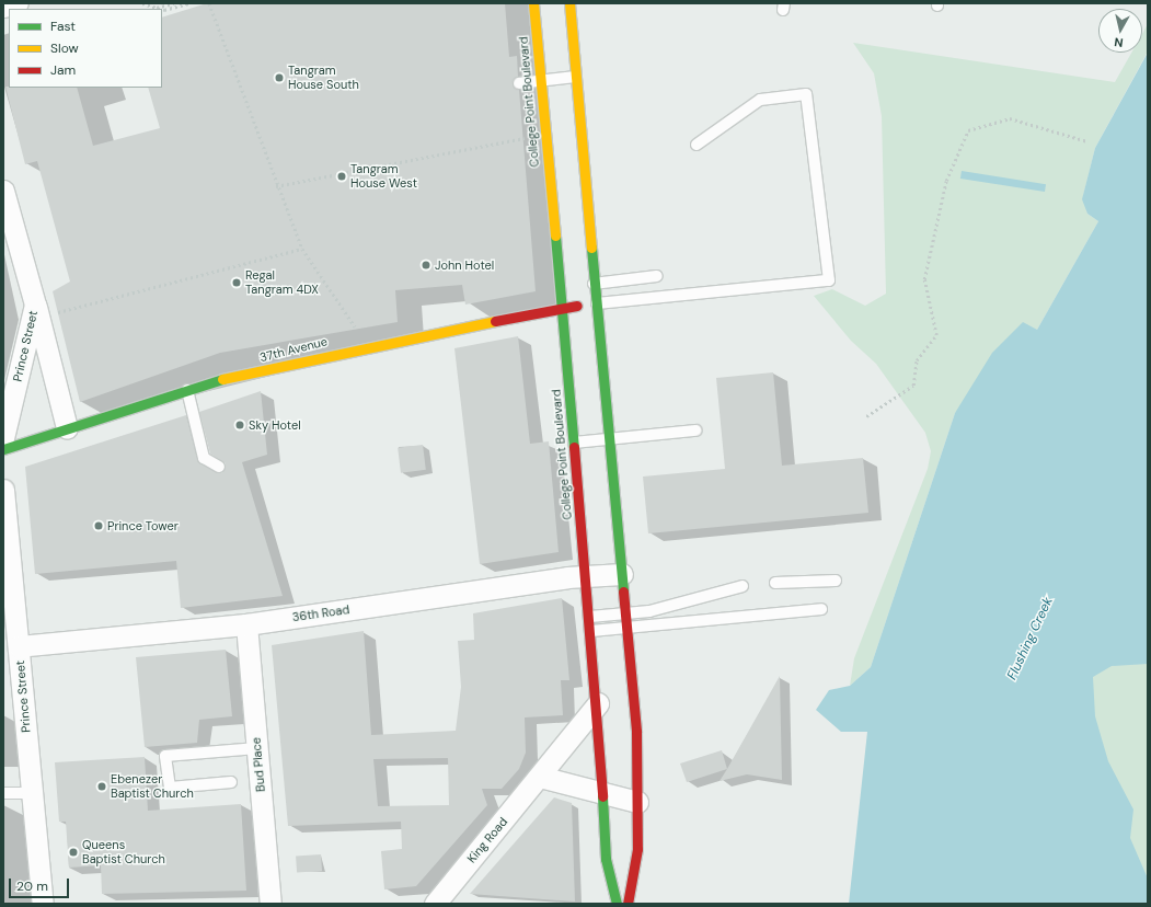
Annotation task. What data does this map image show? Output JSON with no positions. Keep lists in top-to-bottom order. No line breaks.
{"streets":{"main road":["College Point Boulevard","37th Avenue"],"street":["Prince Street","36th Road","Bud Place","King Road"]},"crossings":[["College Point Boulevard","37th Avenue"],["College Point Boulevard","36th Road"],["College Point Boulevard","King Road"],["Prince Street","37th Avenue"],["Prince Street","36th Road"],["36th Road","Bud Place"]],"water":["Flushing Creek"],"places":["Tangram House South","Tangram House West","John Hotel","Regal Tangram 4DX","Sky Hotel","Prince Tower","Ebenezer Baptist Church","Queens Baptist Church"],"legend":["Fast","Slow","Jam"],"scale_bar":"20 m","north":"bottom"}
